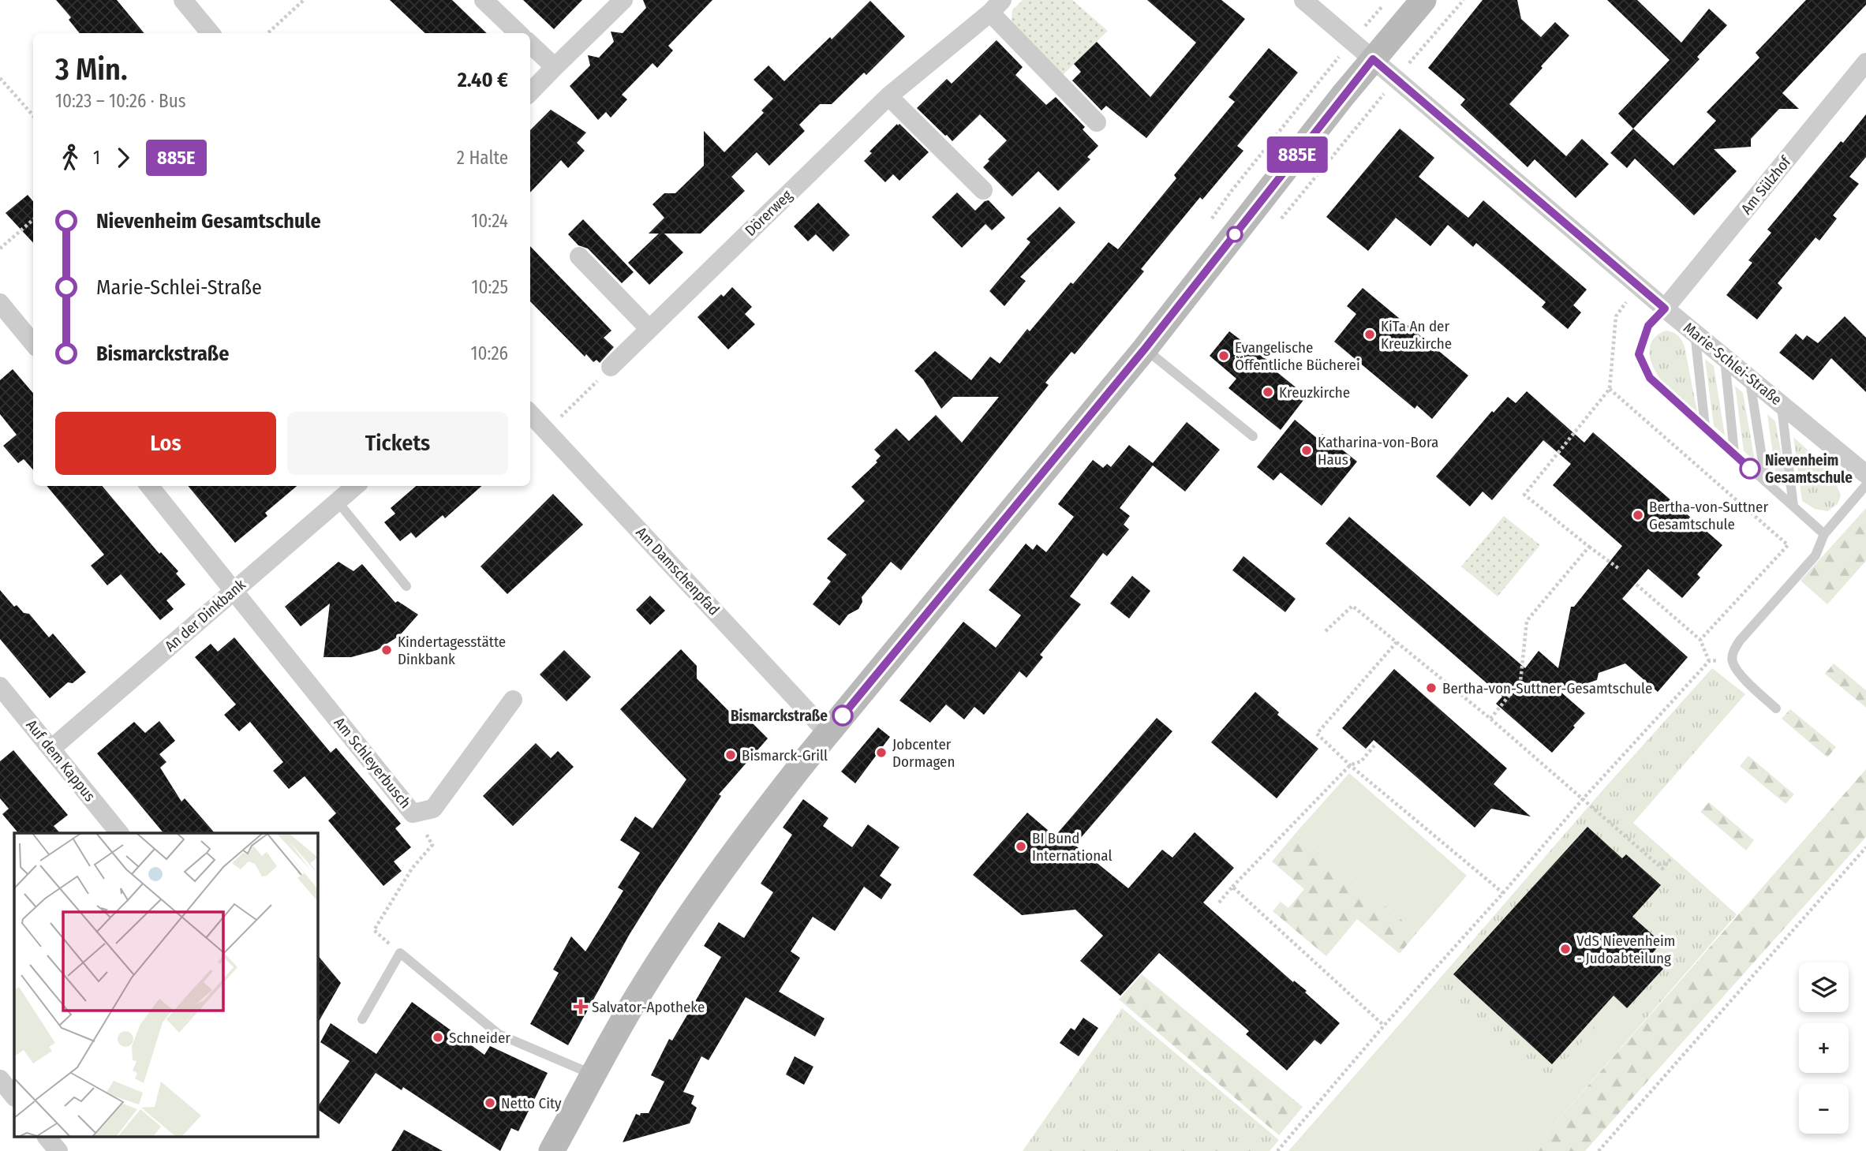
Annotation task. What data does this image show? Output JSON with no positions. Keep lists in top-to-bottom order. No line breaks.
{"streets":{"street":["Am Sülzhof","Dörerweg","Marie-Schlei-Straße","Am Damschenpfad","An der Dinkbank","Auf dem Kappus","Am Schleyerbusch"]},"crossings":[["Am Sülzhof","Marie-Schlei-Straße"],["An der Dinkbank","Auf dem Kappus"],["An der Dinkbank","Am Schleyerbusch"]],"places":{"other":["KiTa An der Kreuzkirche","Evangelische Öffentliche Bücherei","Kreuzkirche","Katharina-von-Bora Haus","Nievenheim Gesamtschule","Bertha-von-Suttner Gesamtschule","Kindertagesstätte Dinkbank","Bertha-von-Suttner-Gesamtschule","Bismarckstraße","Jobcenter Dormagen","Bismarck-Grill","BI Bund International","VdS Nievenheim - Judoabteilung","Schneider","Netto City"],"health":["Salvator-Apotheke"]},"lines":["bus line 885E"],"page":{"on_map":"885E","heading":["3 Min.","10:23 – 10:26 · Bus","2.40 €"],"legs":["1","885E","2 Halte"],"list":[{"name":"Nievenheim Gesamtschule","value":"10:24"},{"name":"Marie-Schlei-Straße","value":"10:25"},{"name":"Bismarckstraße","value":"10:26"}],"buttons":["Los","Tickets"],"map_buttons":["+","−"]}}
